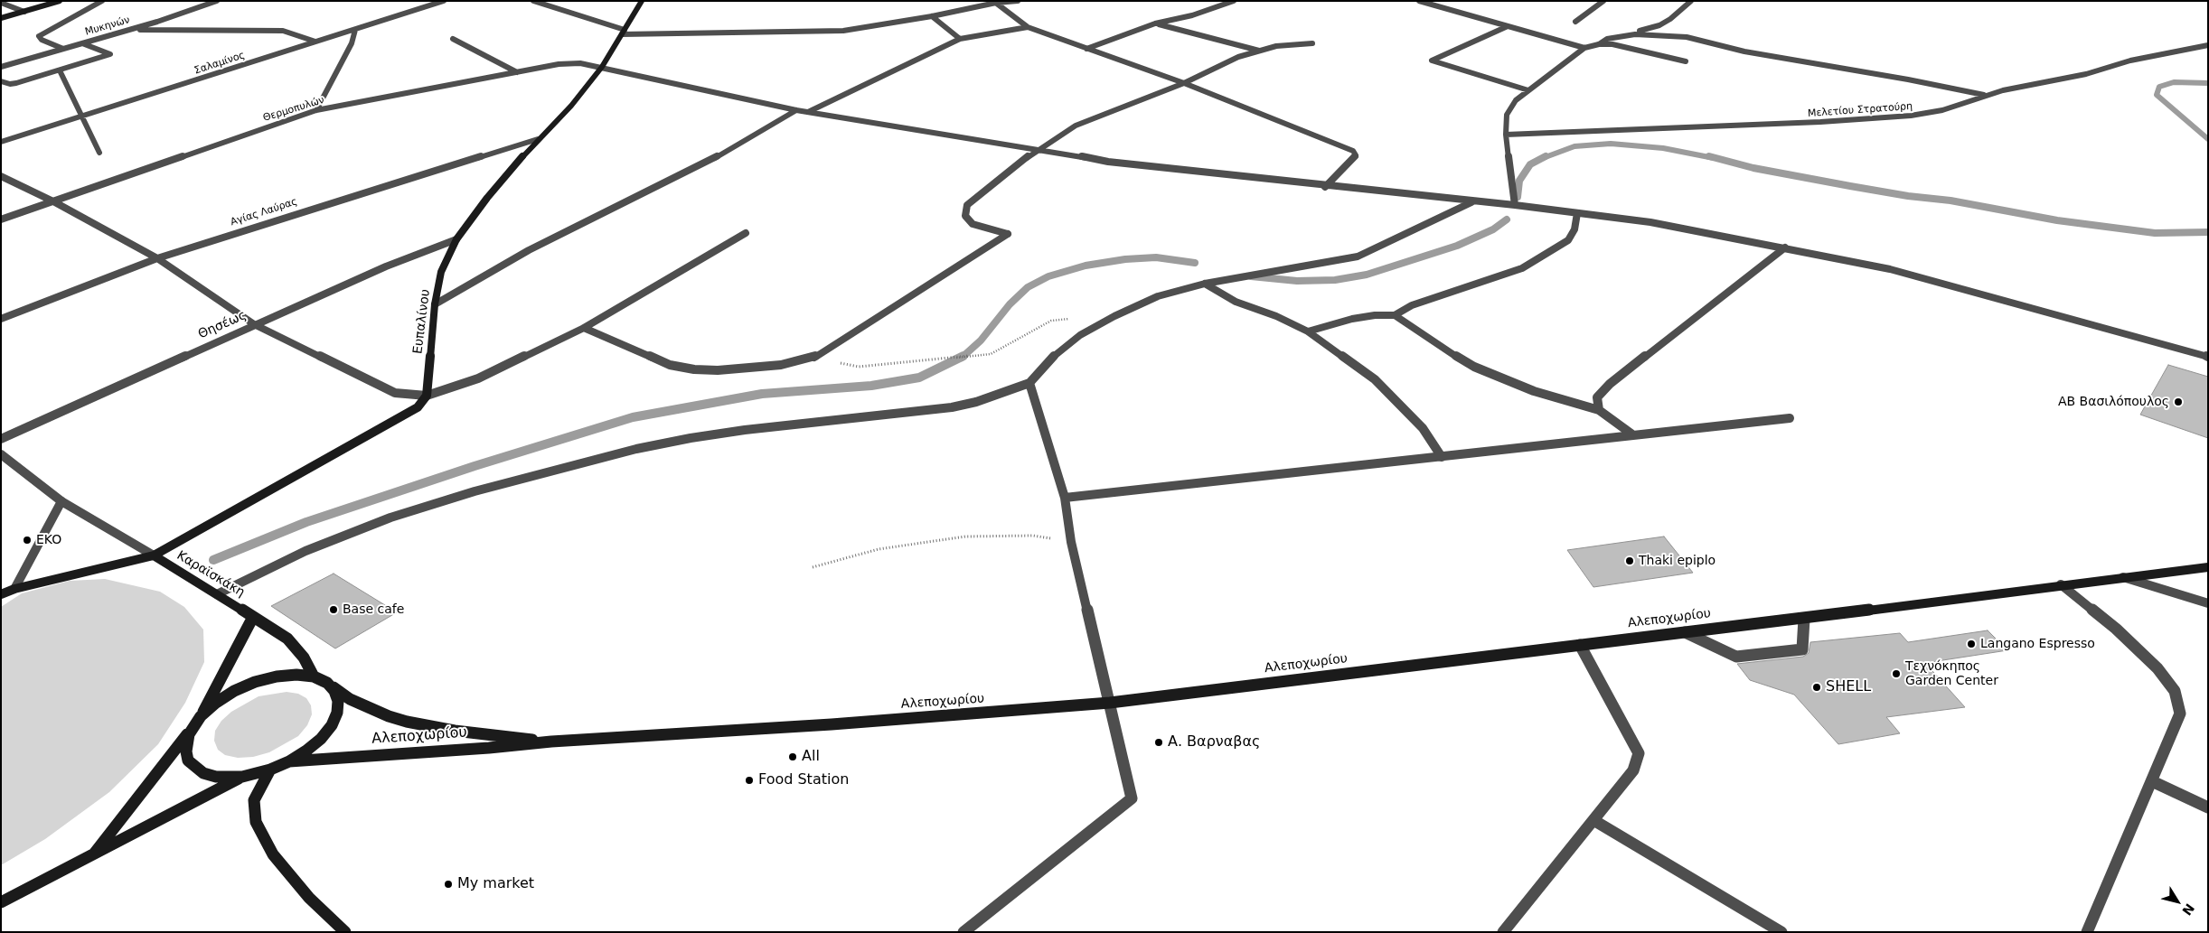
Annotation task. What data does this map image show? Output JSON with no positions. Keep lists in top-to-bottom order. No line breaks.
{"streets":{"main road":["Ευπαλίνου","Καραϊσκάκη","Αλεποχωρίου"],"street":["Μυκηνών","Σαλαμίνος","Θερμοπυλών","Μελετίου Στρατούρη","Αγίας Λαύρας","Θησέως"]},"crossings":[["Θερμοπυλών","Ευπαλίνου"],["Αγίας Λαύρας","Ευπαλίνου"],["Ευπαλίνου","Θησέως"],["Καραϊσκάκη","Αλεποχωρίου"]],"places":["ΑΒ Βασιλόπουλος","EKO","Thaki epiplo","Base cafe","Langano Espresso","Τεχνόκηπος Garden Center","SHELL","Α. Βαρναβας","All","Food Station","My market"],"north":"bottom right"}
